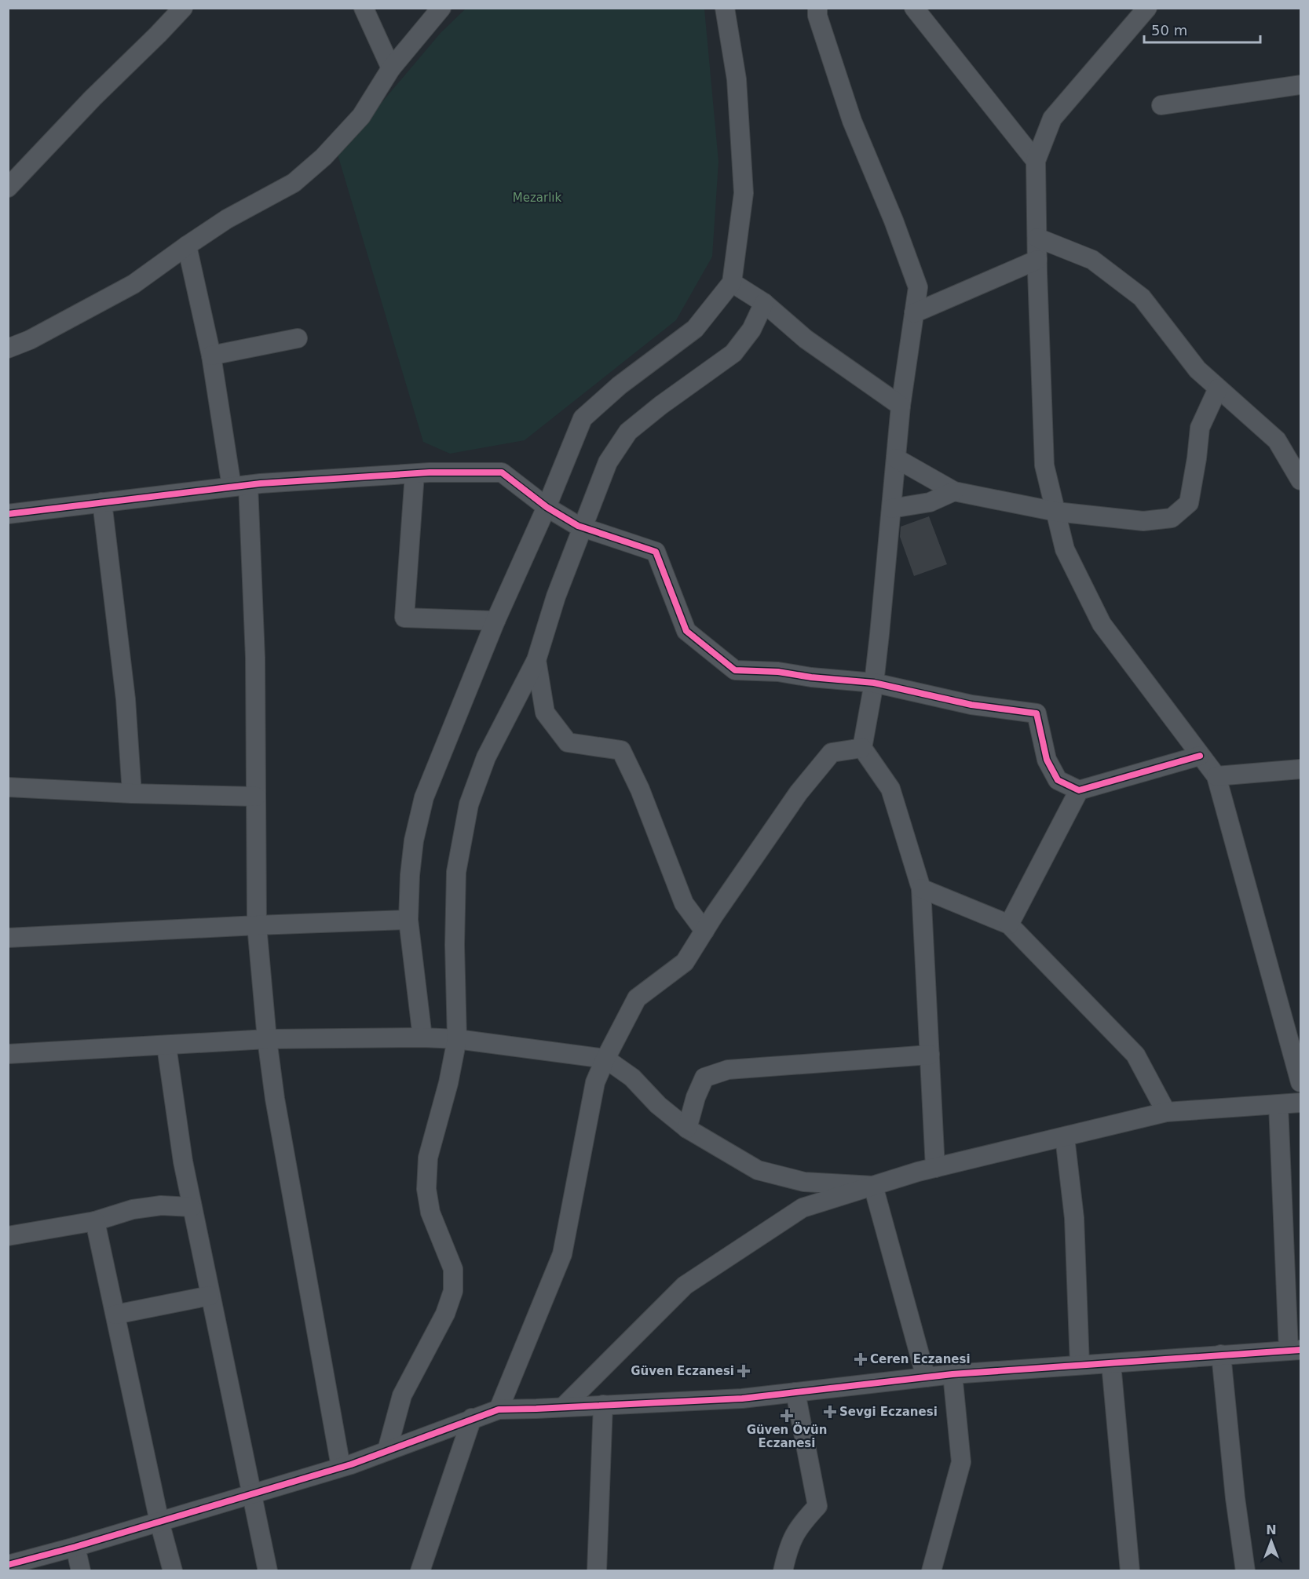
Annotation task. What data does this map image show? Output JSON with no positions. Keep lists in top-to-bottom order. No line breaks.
{"parks":["Mezarlık"],"places":{"health":["Ceren Eczanesi","Güven Eczanesi","Sevgi Eczanesi","Güven Övün Eczanesi"]},"scale_bar":"50 m","north":"top"}
